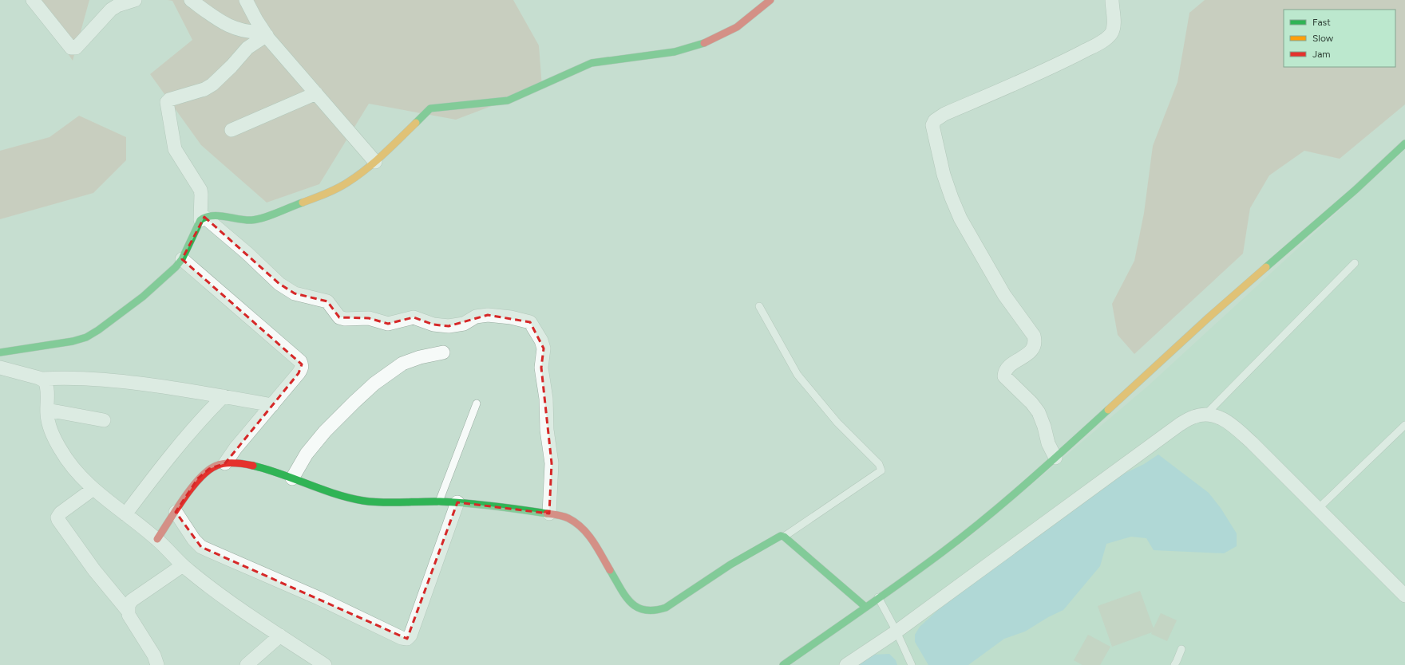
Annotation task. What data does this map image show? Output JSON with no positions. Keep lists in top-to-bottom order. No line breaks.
{"legend":["Fast","Slow","Jam"]}
